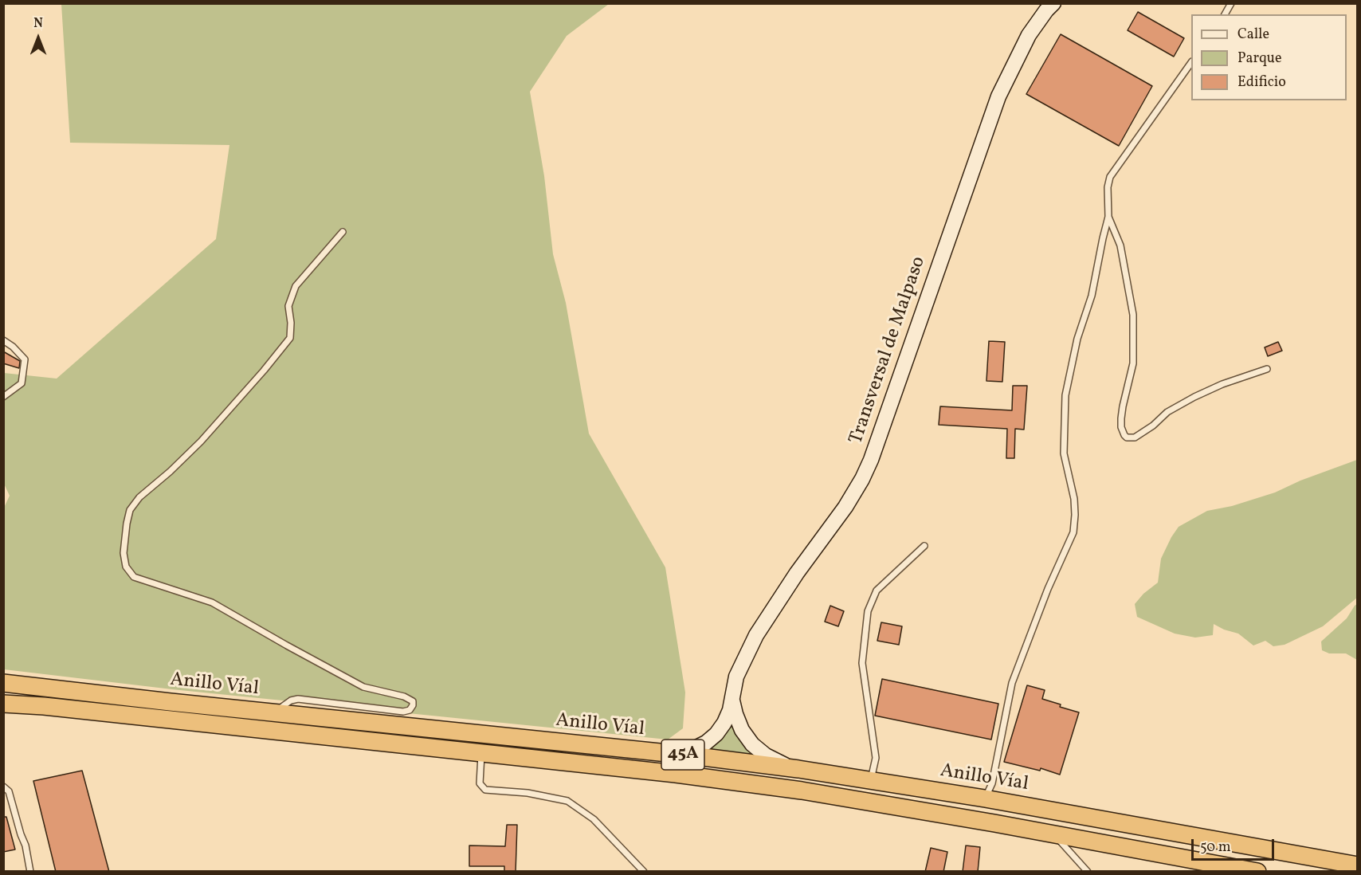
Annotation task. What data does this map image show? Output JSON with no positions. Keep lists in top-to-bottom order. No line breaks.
{"streets":{"highway":["Anillo Víal","45A"],"main road":["Transversal de Malpaso"]},"crossings":[["Transversal de Malpaso","Anillo Víal"]],"legend":["Calle","Parque","Edificio"],"scale_bar":"50 m","north":"top"}
